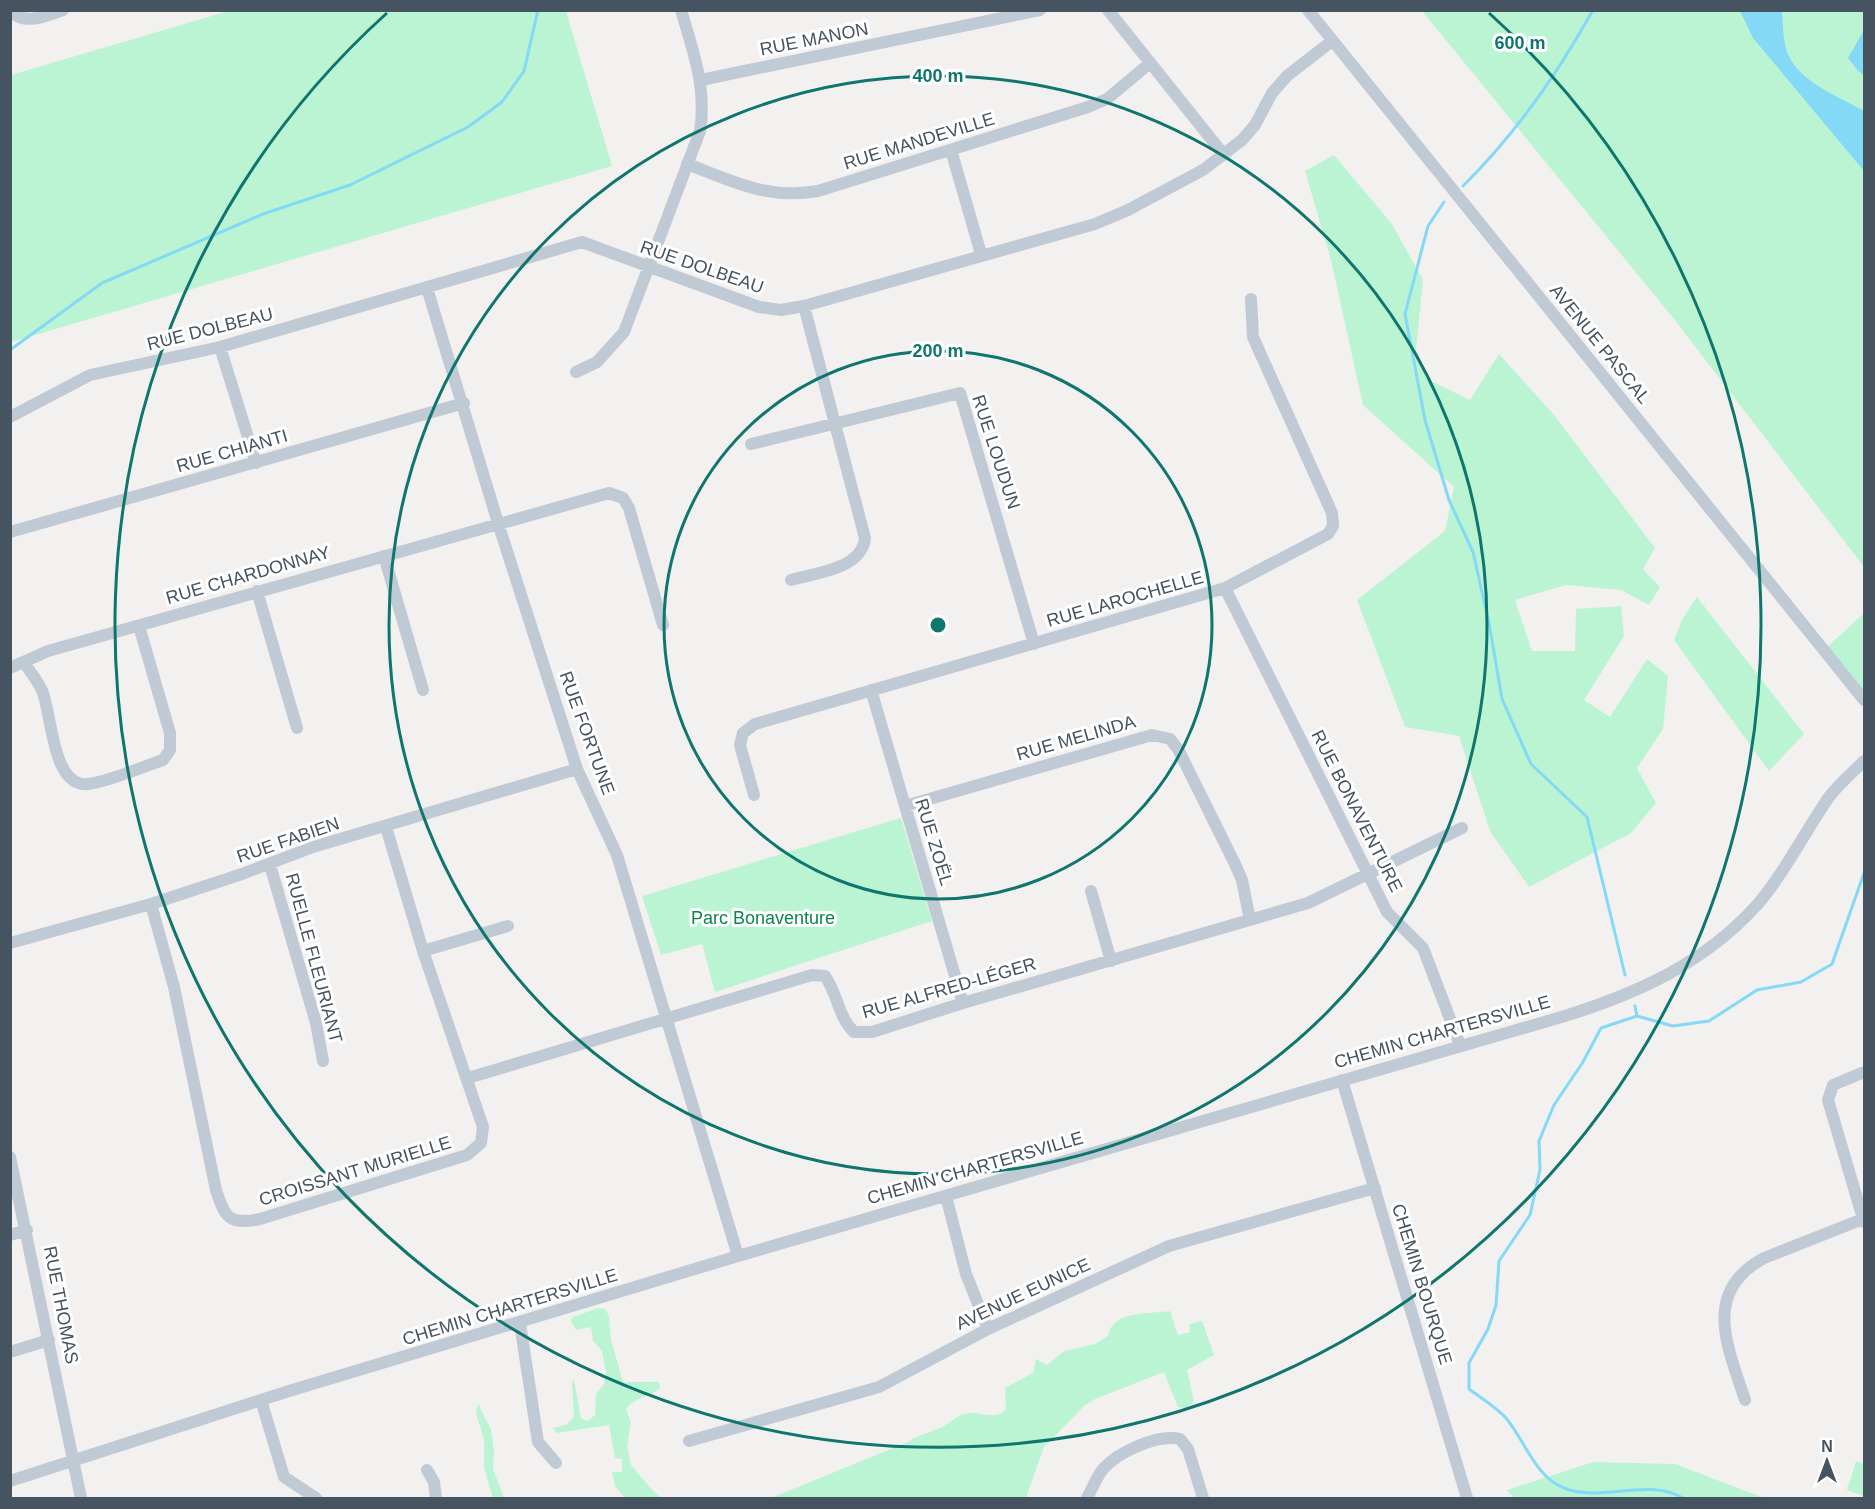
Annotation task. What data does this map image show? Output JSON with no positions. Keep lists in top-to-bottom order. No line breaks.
{"streets":{"street":["RUE MANON","RUE MANDEVILLE","RUE DOLBEAU","AVENUE PASCAL","RUE CHIANTI","RUE LOUDUN","RUE CHARDONNAY","RUE LAROCHELLE","RUE FORTUNE","RUE MELINDA","RUE BONAVENTURE","RUE FABIEN","RUE ZOËL","RUELLE FLEURIANT","RUE ALFRED-LÉGER","CHEMIN CHARTERSVILLE","CROISSANT MURIELLE","CHEMIN BOURQUE","AVENUE EUNICE","RUE THOMAS"]},"crossings":[["RUE DOLBEAU","AVENUE PASCAL"],["RUE DOLBEAU","RUE FORTUNE"],["RUE CHIANTI","RUE FORTUNE"],["RUE LOUDUN","RUE LAROCHELLE"],["RUE CHARDONNAY","RUE FORTUNE"],["RUE LAROCHELLE","RUE BONAVENTURE"],["RUE LAROCHELLE","RUE ZOËL"],["RUE FORTUNE","RUE FABIEN"],["RUE FORTUNE","RUE ALFRED-LÉGER"],["RUE FORTUNE","CHEMIN CHARTERSVILLE"],["RUE MELINDA","RUE ZOËL"],["RUE MELINDA","RUE ALFRED-LÉGER"],["RUE BONAVENTURE","RUE ALFRED-LÉGER"],["RUE BONAVENTURE","CHEMIN CHARTERSVILLE"],["RUE FABIEN","RUELLE FLEURIANT"],["RUE FABIEN","CROISSANT MURIELLE"],["RUE ZOËL","RUE ALFRED-LÉGER"],["RUE ALFRED-LÉGER","CROISSANT MURIELLE"],["CHEMIN CHARTERSVILLE","CHEMIN BOURQUE"],["CHEMIN CHARTERSVILLE","RUE THOMAS"],["CHEMIN BOURQUE","AVENUE EUNICE"]],"parks":["Parc Bonaventure"],"north":"top","rings":["600 m","400 m","200 m"]}
